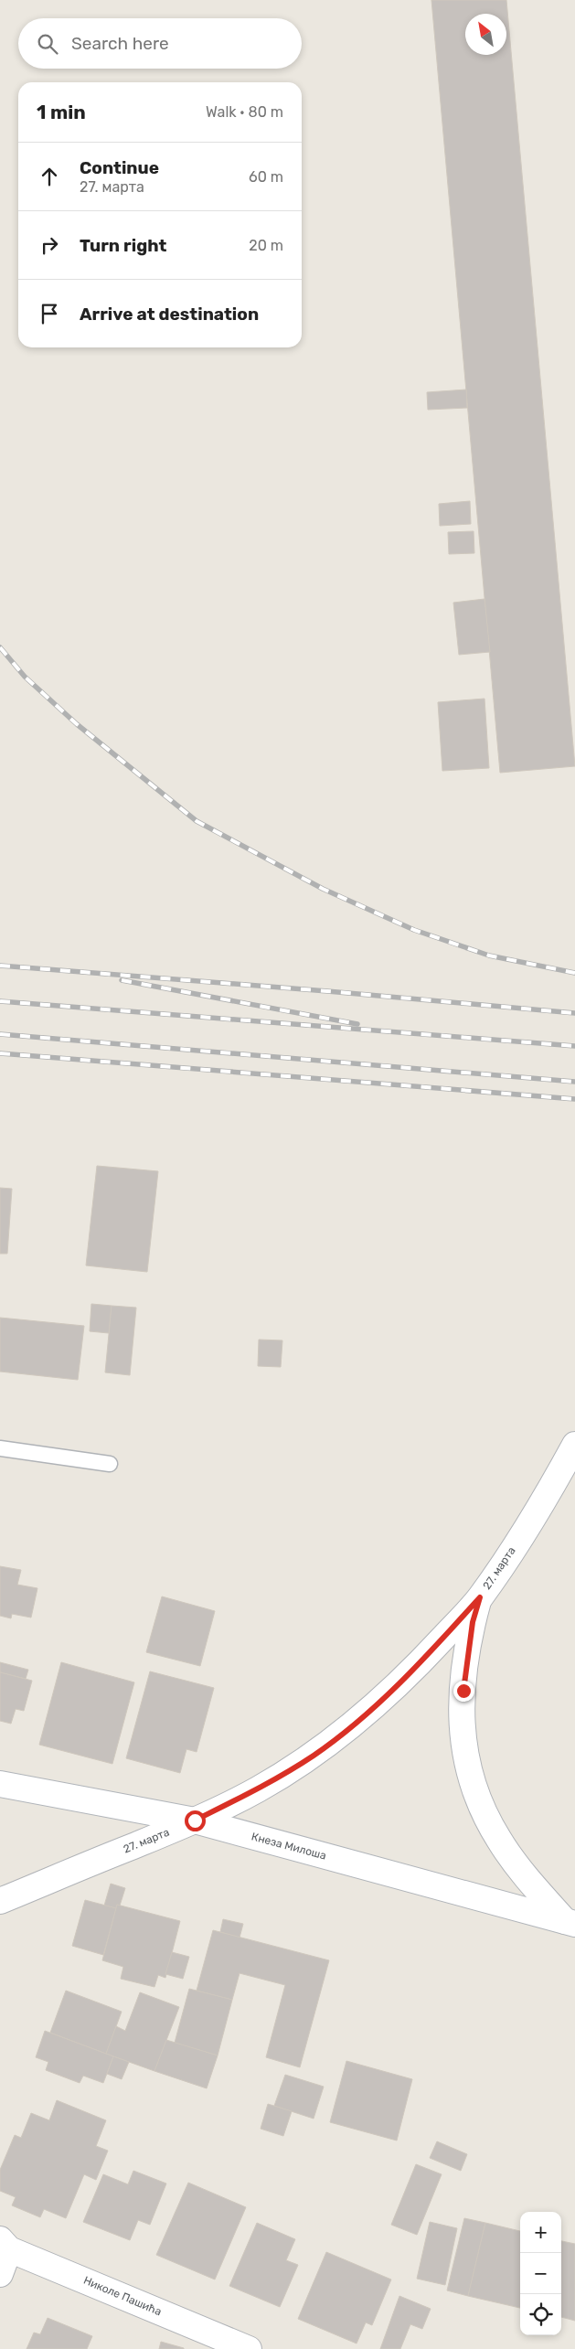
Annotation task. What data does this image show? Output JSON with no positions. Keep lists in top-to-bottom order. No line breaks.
{"streets":{"street":["27. марта","Кнеза Милоша","Николе Пашића"]},"crossings":[["27. марта","Кнеза Милоша"]],"north":"top left","page":{"search":"Search here","heading":["1 min","Walk · 80 m"],"list":[["Continue","27. марта","60 m"],["Turn right","20 m"],"Arrive at destination"],"map_buttons":["+","−"]}}
